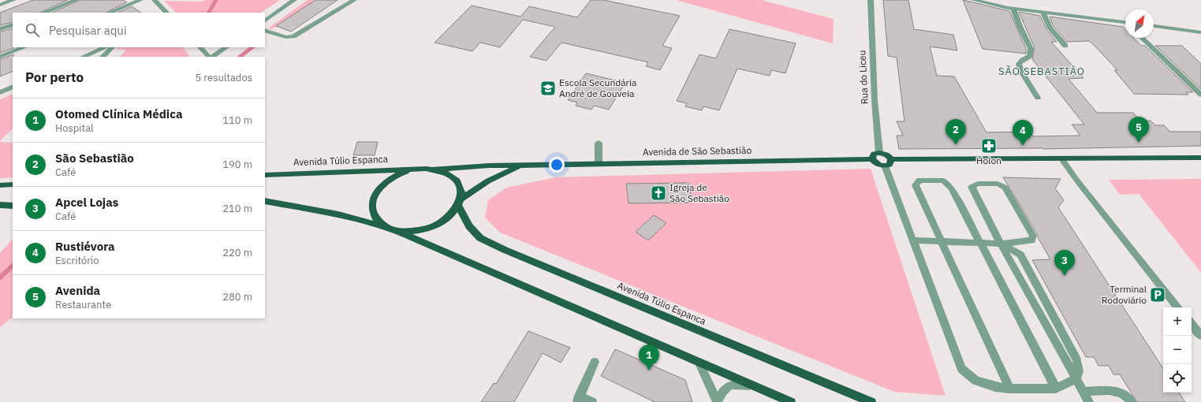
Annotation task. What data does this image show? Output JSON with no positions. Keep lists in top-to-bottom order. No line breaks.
{"streets":{"main road":["Avenida de São Sebastião","Avenida Túlio Espanca"],"street":["Rua do Liceu"]},"crossings":[["Avenida de São Sebastião","Avenida Túlio Espanca"]],"districts":["SÃO SEBASTIÃO"],"places":{"school or university":["Escola Secundária André de Gouveia"],"pharmacy":["Holon"],"church":["Igreja de São Sebastião"],"parking":["Terminal Rodoviário"]},"north":"top right","page":{"search":"Pesquisar aqui","heading":["Por perto","5 resultados"],"list":[{"mark":"1","name":"Otomed Clínica Médica","note":"Hospital","value":"110 m"},{"mark":"2","name":"São Sebastião","note":"Café","value":"190 m"},{"mark":"3","name":"Apcel Lojas","note":"Café","value":"210 m"},{"mark":"4","name":"Rustiévora","note":"Escritório","value":"220 m"},{"mark":"5","name":"Avenida","note":"Restaurante","value":"280 m"}],"pins":["5","2","4","3","1"],"map_buttons":["+","−"]}}
